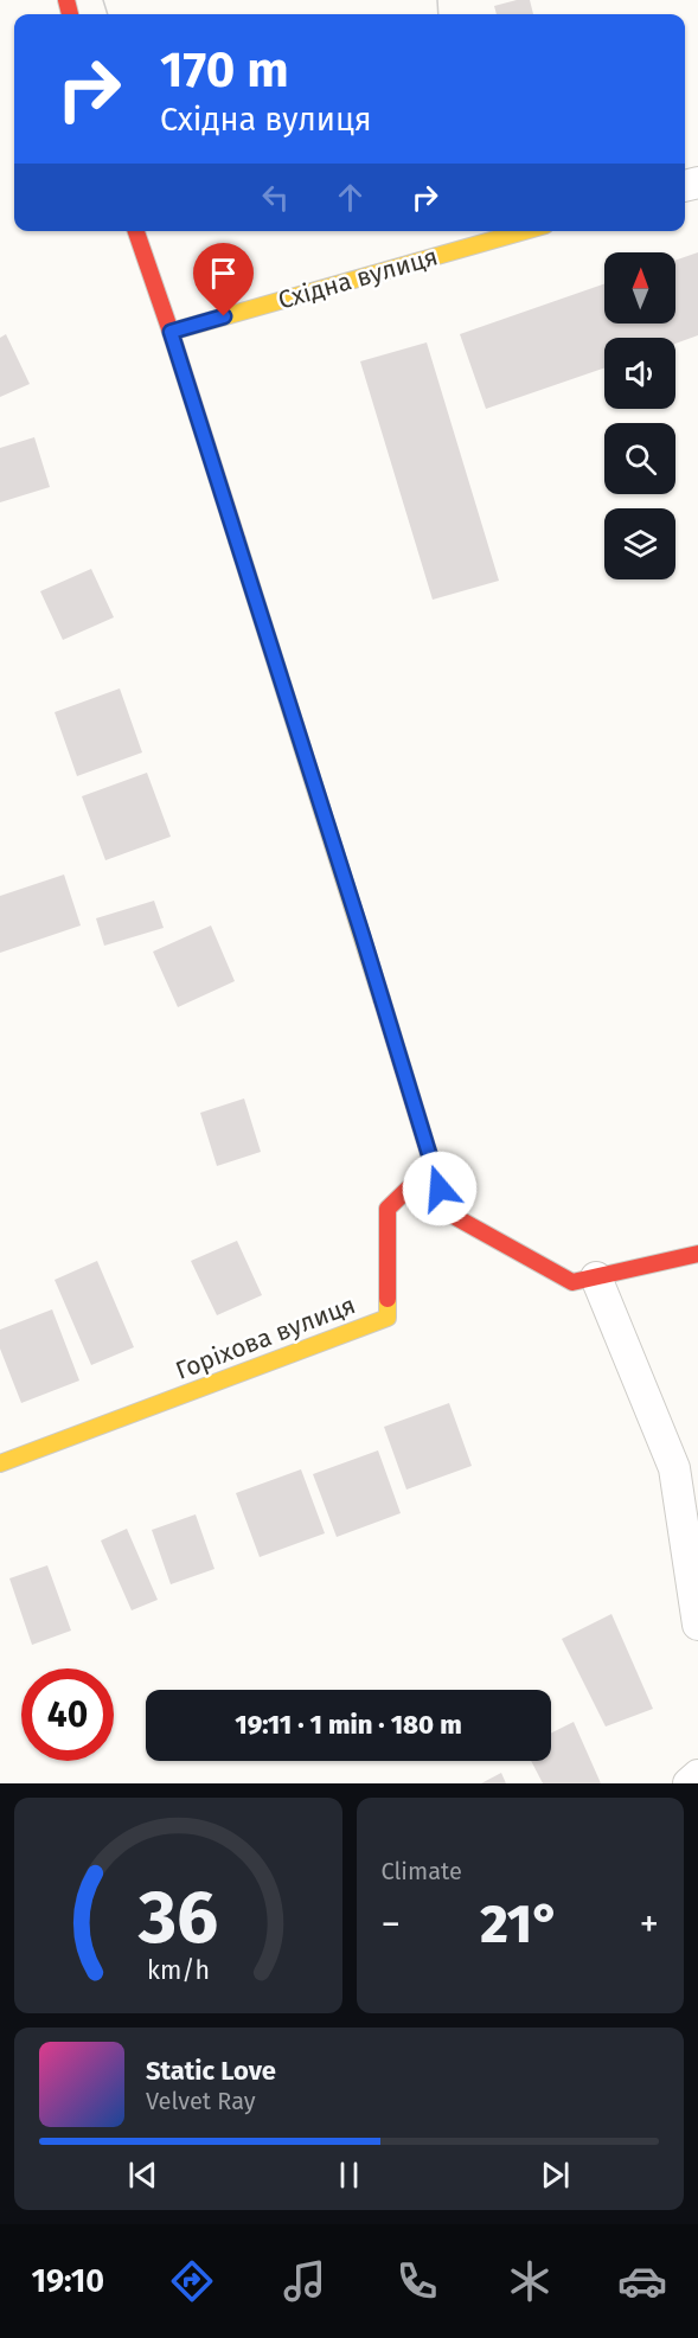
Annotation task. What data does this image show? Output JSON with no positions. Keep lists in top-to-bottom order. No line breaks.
{"streets":{"street":["Східна вулиця","Горіхова вулиця"]},"north":"top","page":{"turn":["170 m","Східна вулиця"],"limit":"40","trip":"19:11 · 1 min · 180 m","tile":"Climate","heat":["−","21°","+"],"song":["Static Love","Velvet Ray"],"tabs":"19:10","gauge":["36","km/h"]}}
